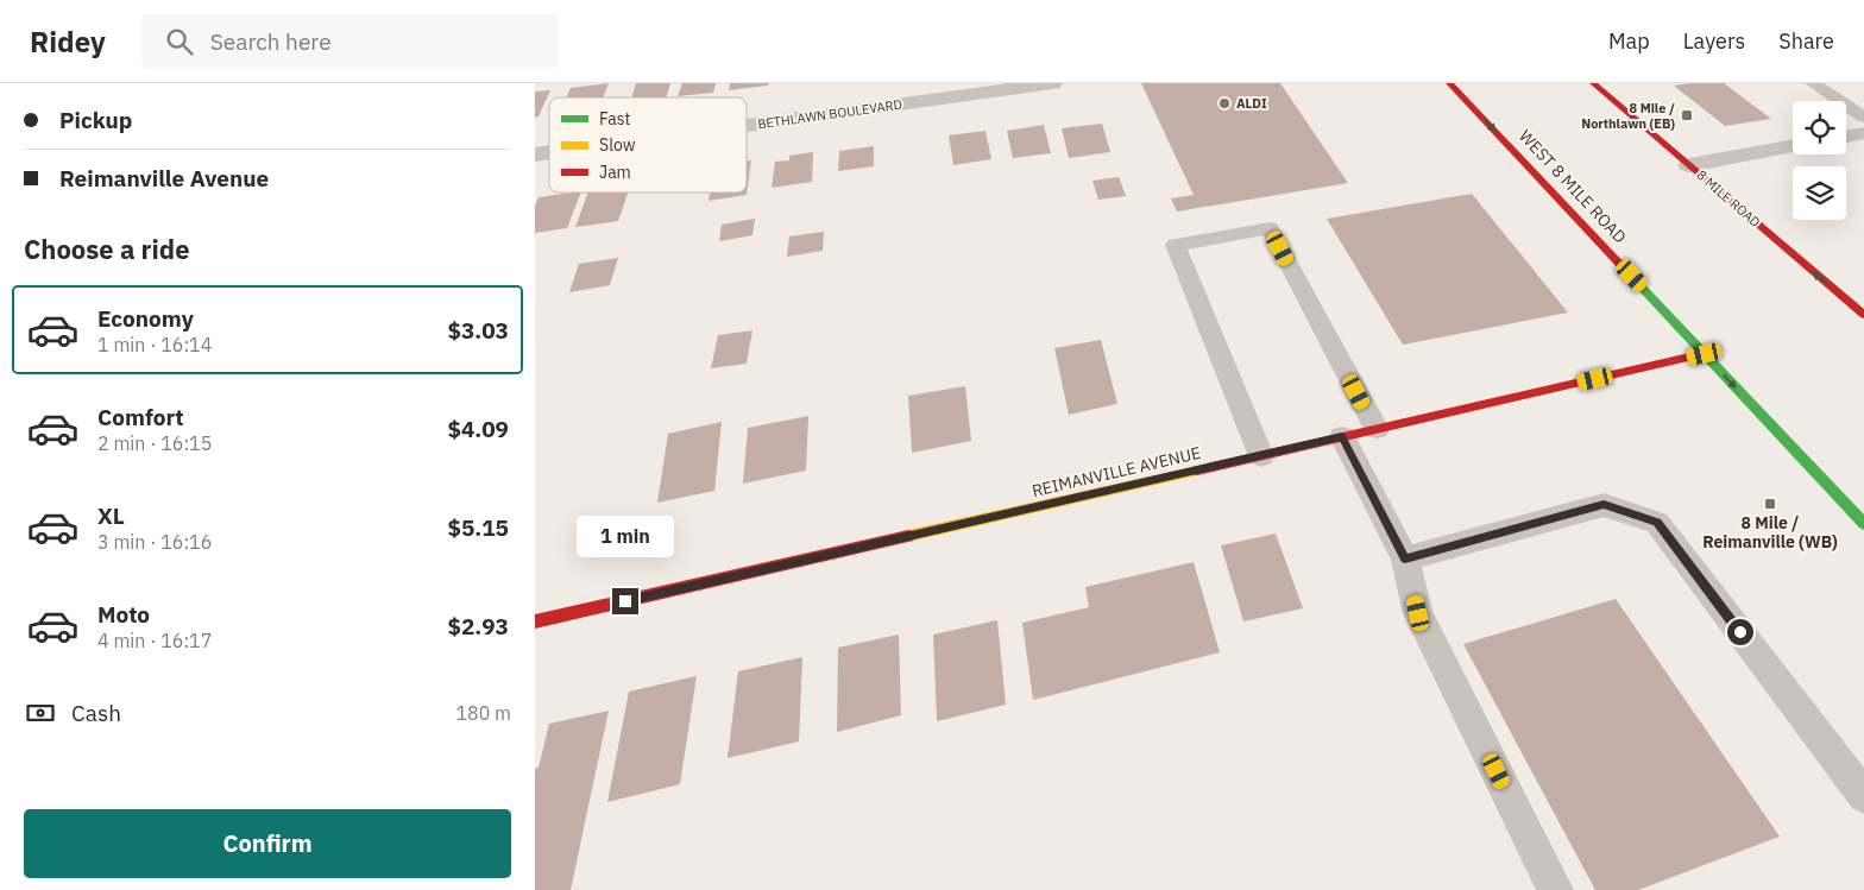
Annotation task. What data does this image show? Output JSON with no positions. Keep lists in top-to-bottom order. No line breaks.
{"streets":{"main road":["WEST 8 MILE ROAD","8 MILE ROAD","REIMANVILLE AVENUE"],"street":["BETHLAWN BOULEVARD"]},"crossings":[["WEST 8 MILE ROAD","REIMANVILLE AVENUE"]],"one_way":["WEST 8 MILE ROAD","8 MILE ROAD"],"places":{"other":["ALDI"],"transit":["8 Mile / Northlawn (EB)","8 Mile / Reimanville (WB)"]},"legend":["Fast","Slow","Jam"],"page":{"header":"Ridey","search":"Search here","nav":["Map","Layers","Share"],"banner":["Pickup","Reimanville Avenue"],"heading":"Choose a ride","list":[{"name":"Economy","note":"1 min · 16:14","value":"$3.03"},{"name":"Comfort","note":"2 min · 16:15","value":"$4.09"},{"name":"XL","note":"3 min · 16:16","value":"$5.15"},{"name":"Moto","note":"4 min · 16:17","value":"$2.93"}],"bubble":"1 min","pay":["Cash","180 m"],"buttons":"Confirm"}}
